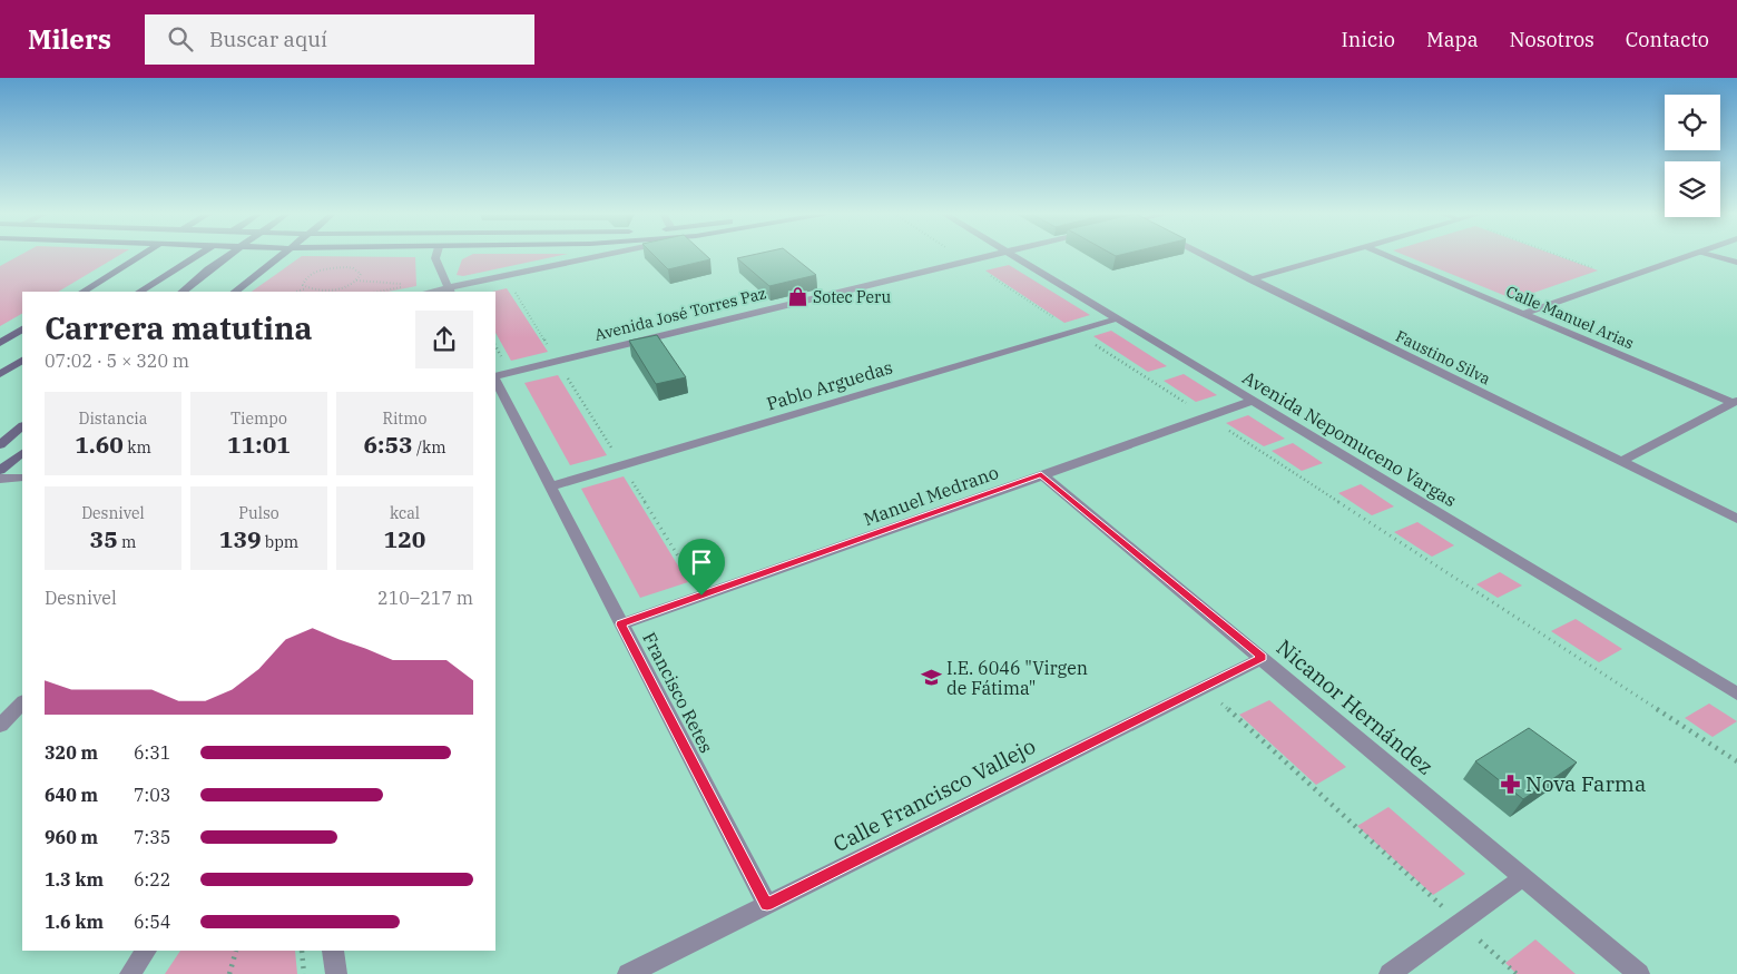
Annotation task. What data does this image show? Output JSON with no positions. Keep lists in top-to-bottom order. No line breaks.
{"streets":{"street":["Avenida José Torres Paz","Calle Manuel Arias","Faustino Silva","Pablo Arguedas","Avenida Nepomuceno Vargas","Manuel Medrano","Francisco Retes","Nicanor Hernández","Calle Francisco Vallejo"]},"crossings":[["Pablo Arguedas","Avenida Nepomuceno Vargas"],["Pablo Arguedas","Francisco Retes"],["Avenida Nepomuceno Vargas","Manuel Medrano"],["Manuel Medrano","Francisco Retes"],["Manuel Medrano","Nicanor Hernández"],["Francisco Retes","Calle Francisco Vallejo"],["Nicanor Hernández","Calle Francisco Vallejo"]],"places":{"shop":["Sotec Peru"],"school or university":["I.E. 6046 \"Virgen de Fátima\""],"pharmacy":["Nova Farma"]},"page":{"header":"Milers","search":"Buscar aquí","nav":["Inicio","Mapa","Nosotros","Contacto"],"heading":["Carrera matutina","07:02 · 5 × 320 m"],"stats":[["Distancia","1.60 km"],["Tiempo","11:01"],["Ritmo","6:53 /km"],["Desnivel","35 m"],["Pulso","139 bpm"],["kcal","120"]],"chart":["Desnivel","210–217 m"],"list":[{"name":"320 m","note":"6:31"},{"name":"640 m","note":"7:03"},{"name":"960 m","note":"7:35"},{"name":"1.3 km","note":"6:22"},{"name":"1.6 km","note":"6:54"}]}}
